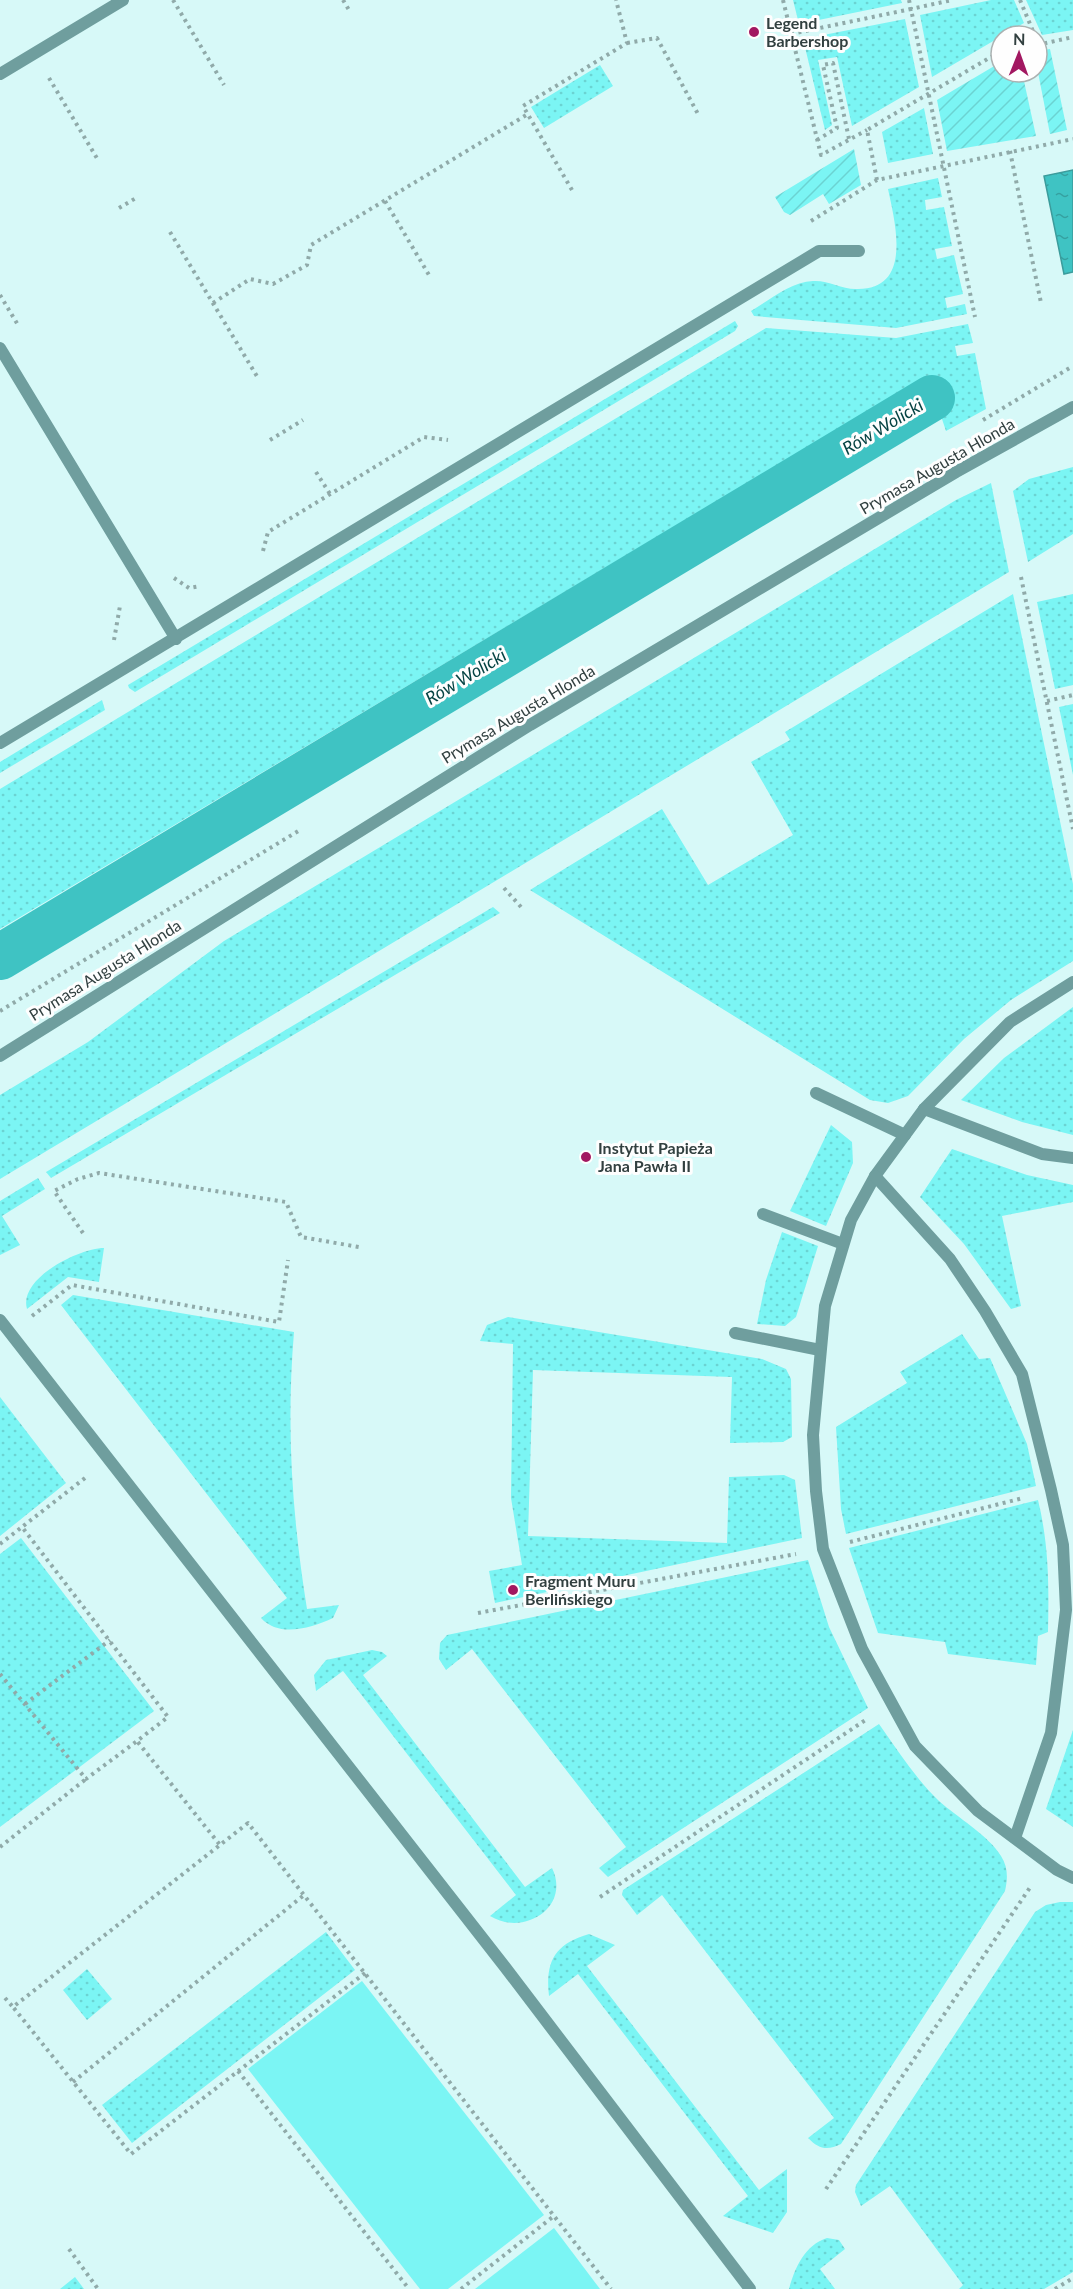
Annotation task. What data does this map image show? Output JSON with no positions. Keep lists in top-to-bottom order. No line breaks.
{"streets":{"street":["Prymasa Augusta Hlonda"]},"water":["Rów Wolicki"],"places":["Legend Barbershop","Instytut Papieża Jana Pawła II","Fragment Muru Berlińskiego"],"north":"top"}
